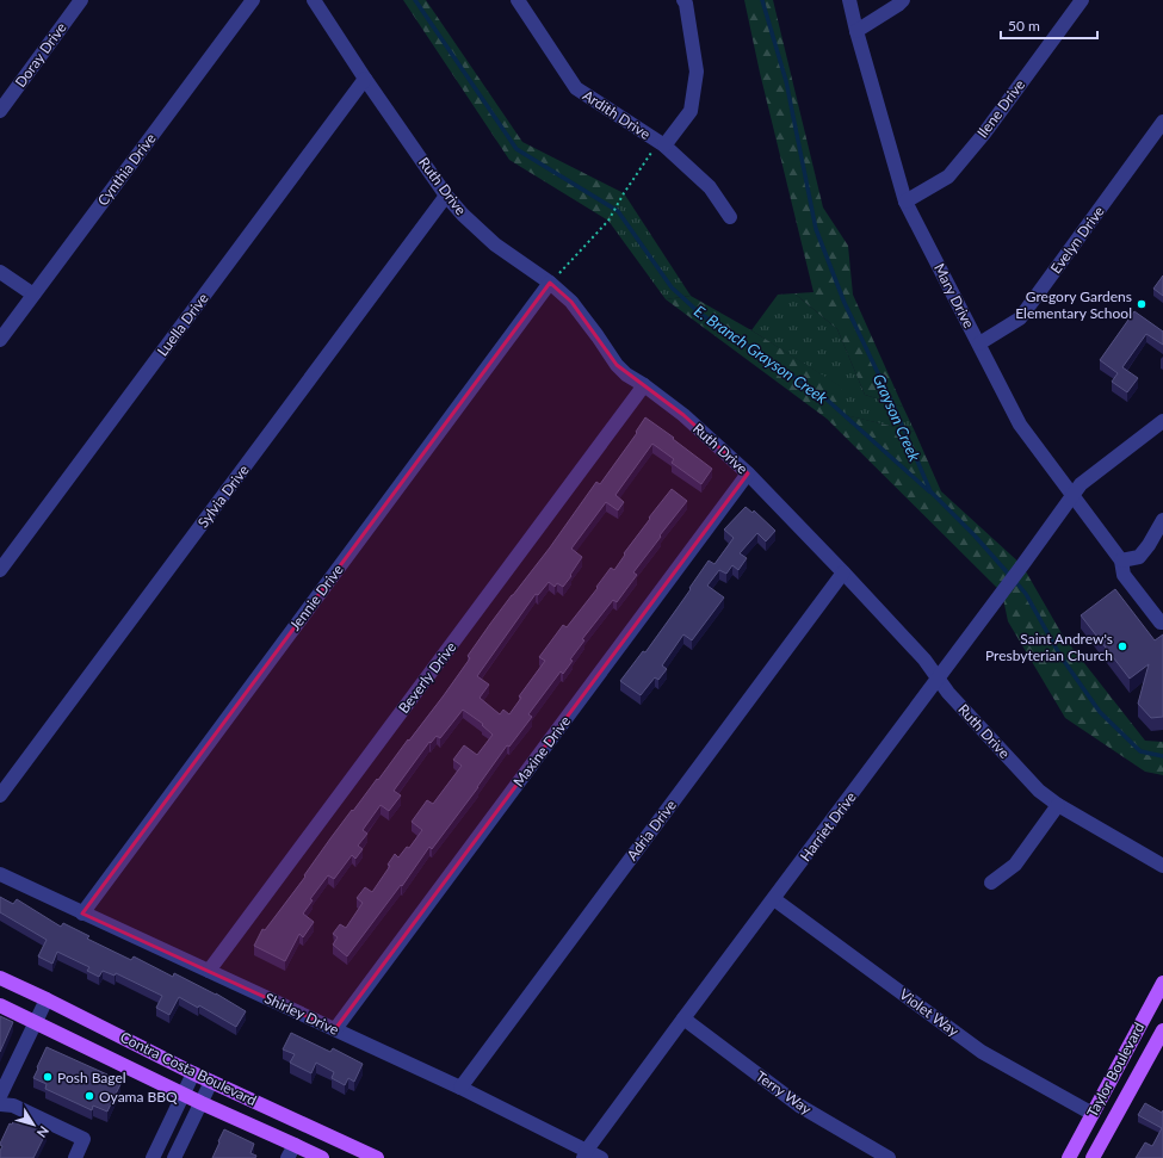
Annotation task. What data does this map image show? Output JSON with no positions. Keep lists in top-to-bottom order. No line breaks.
{"streets":{"main road":["Contra Costa Boulevard","Taylor Boulevard"],"street":["Doray Drive","Ilene Drive","Ardith Drive","Cynthia Drive","Ruth Drive","Evelyn Drive","Mary Drive","Luella Drive","Sylvia Drive","Jennie Drive","Beverly Drive","Maxine Drive","Harriet Drive","Adria Drive","Violet Way","Shirley Drive","Terry Way"]},"crossings":[["Ilene Drive","Mary Drive"],["Ruth Drive","Luella Drive"],["Ruth Drive","Sylvia Drive"],["Ruth Drive","Jennie Drive"],["Ruth Drive","Beverly Drive"],["Ruth Drive","Maxine Drive"],["Ruth Drive","Harriet Drive"],["Ruth Drive","Adria Drive"],["Evelyn Drive","Mary Drive"],["Mary Drive","Harriet Drive"],["Jennie Drive","Shirley Drive"],["Beverly Drive","Shirley Drive"],["Maxine Drive","Shirley Drive"],["Harriet Drive","Violet Way"],["Harriet Drive","Shirley Drive"],["Harriet Drive","Terry Way"],["Adria Drive","Shirley Drive"],["Violet Way","Taylor Boulevard"]],"water":["E. Branch Grayson Creek","Grayson Creek"],"places":["Gregory Gardens Elementary School","Saint Andrew's Presbyterian Church","Posh Bagel","Oyama BBQ"],"scale_bar":"50 m","north":"bottom right"}
